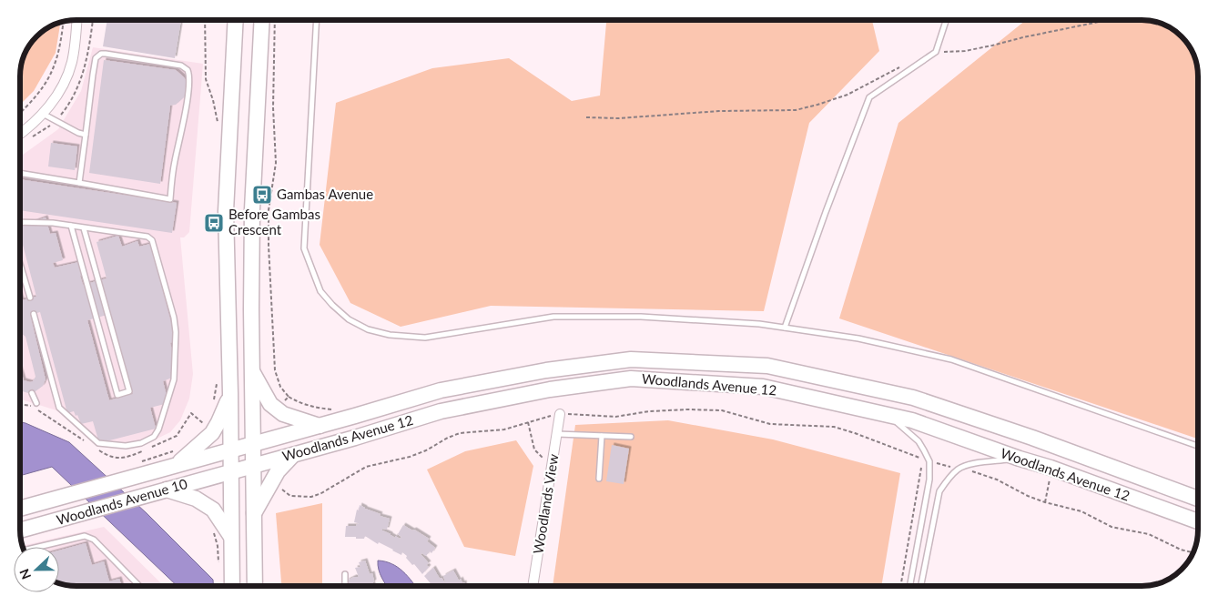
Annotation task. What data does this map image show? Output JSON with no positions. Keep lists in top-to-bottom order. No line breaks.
{"streets":{"main road":["Woodlands Avenue 12","Woodlands Avenue 10"],"street":["Woodlands View"]},"crossings":[["Woodlands Avenue 12","Woodlands Avenue 10"]],"places":{"bus stop":["Gambas Avenue","Before Gambas Crescent"]},"north":"left"}
